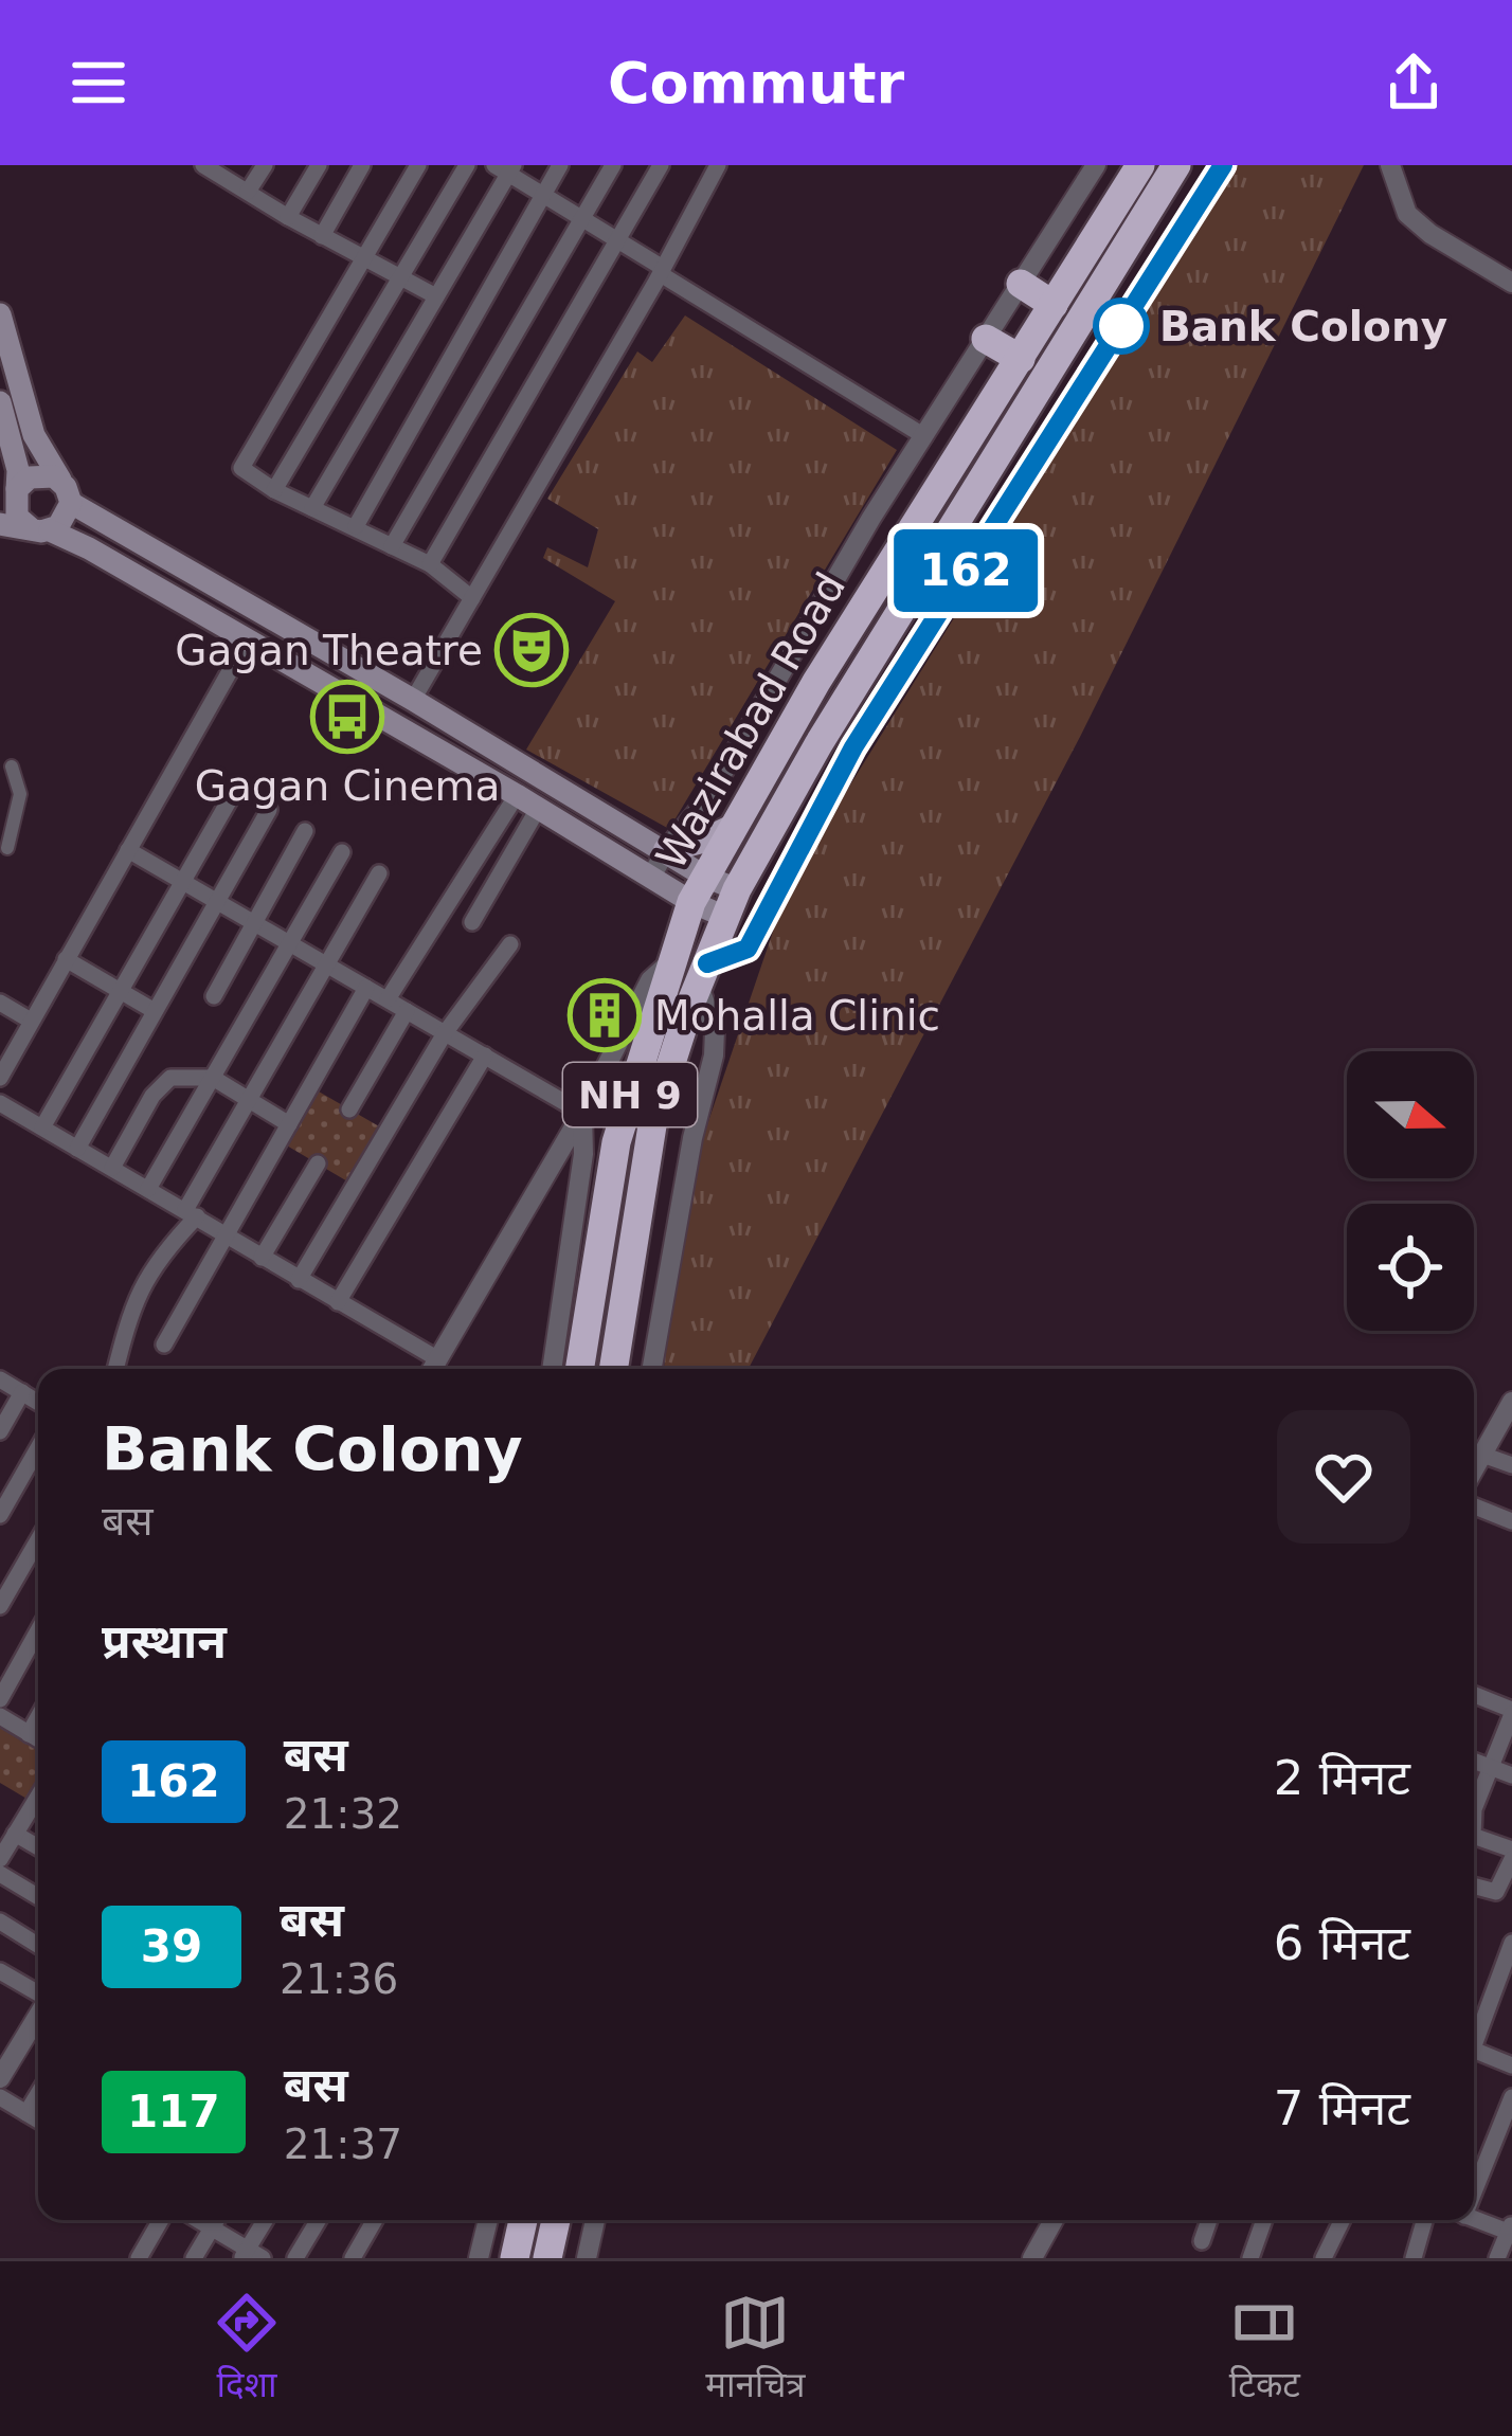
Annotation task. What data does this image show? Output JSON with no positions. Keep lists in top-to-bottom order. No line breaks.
{"streets":{"highway":["Wazirabad Road","NH 9"]},"places":{"other":["Bank Colony"],"theatre":["Gagan Theatre"],"bus stop":["Gagan Cinema"],"building":["Mohalla Clinic"]},"lines":["bus line 162"],"north":"right","page":{"header":"Commutr","on_map":"162","heading":[["Bank Colony","बस"],"प्रस्थान"],"list":[{"mark":"162","name":"बस","note":"21:32","value":"2 मिनट"},{"mark":"39","name":"बस","note":"21:36","value":"6 मिनट"},{"mark":"117","name":"बस","note":"21:37","value":"7 मिनट"}],"tabs":["दिशा","मानचित्र","टिकट"]}}
